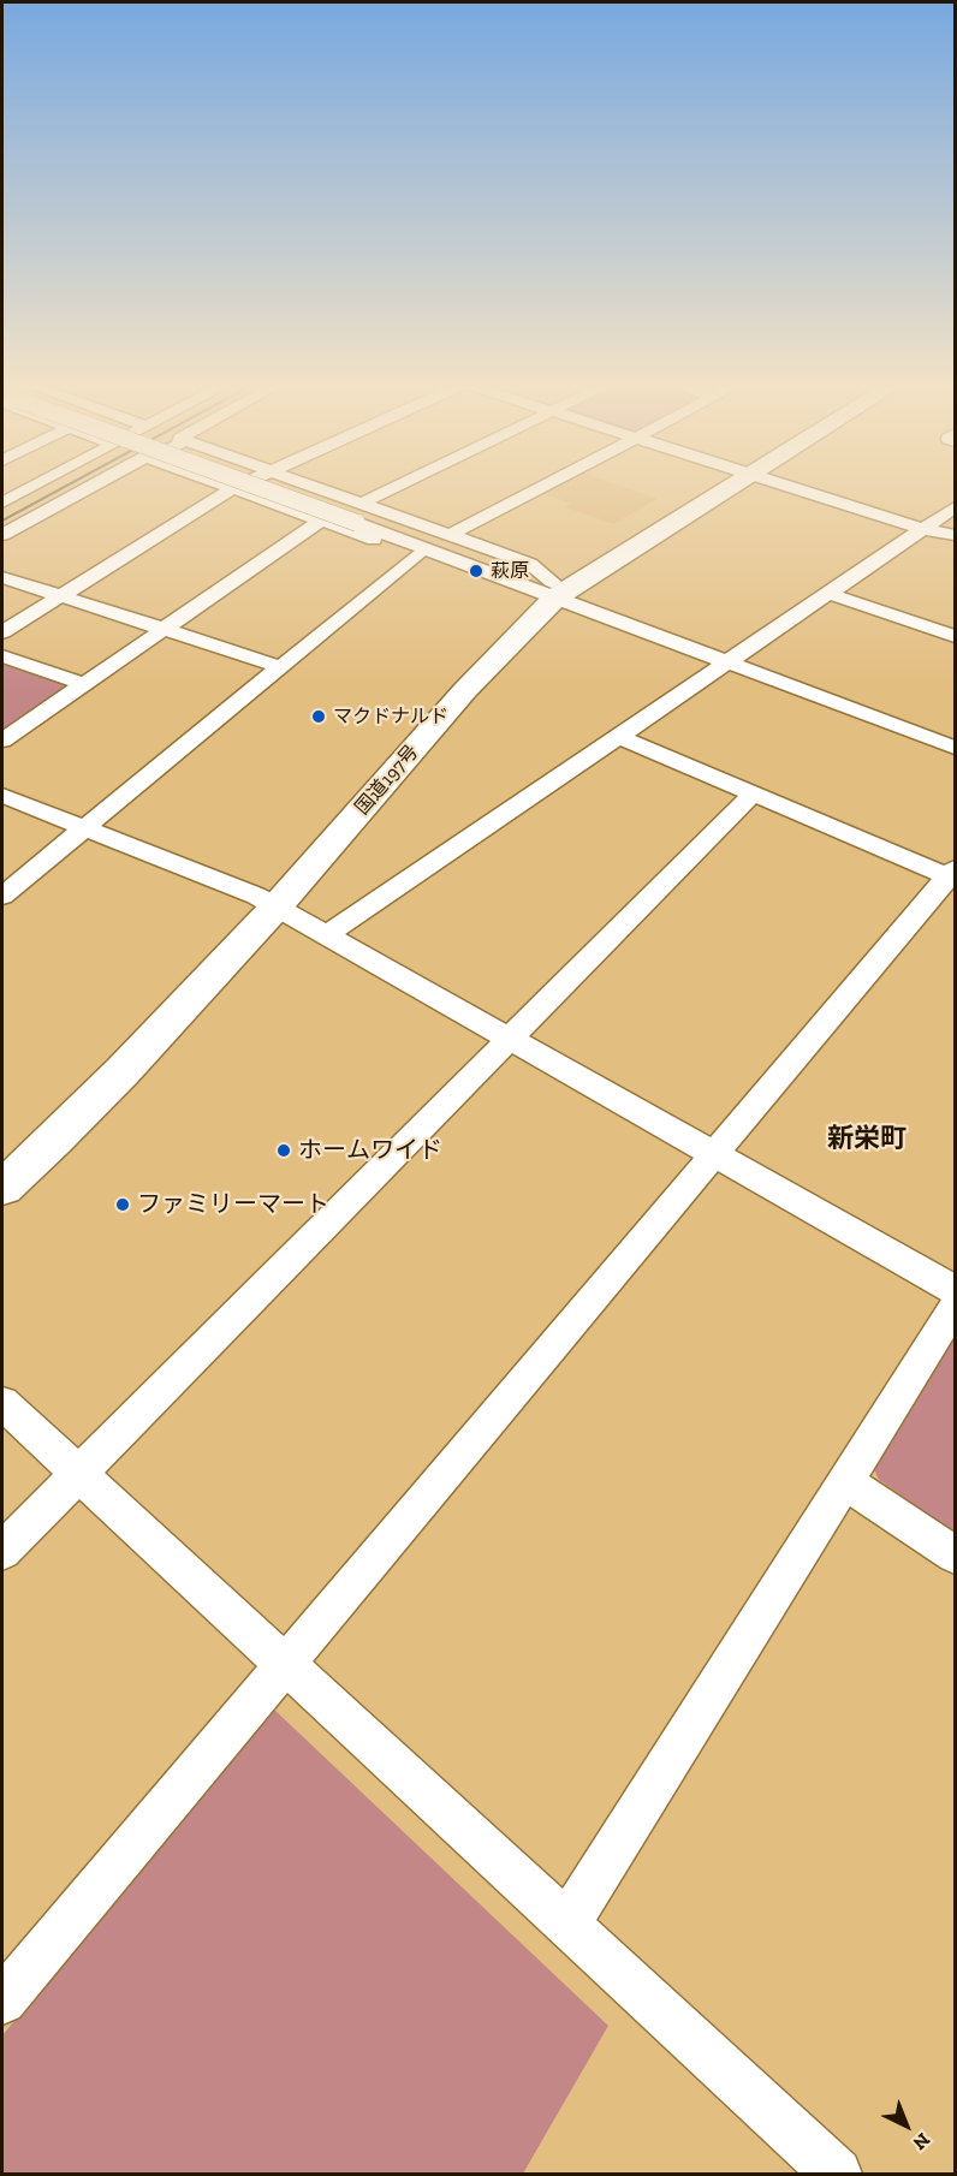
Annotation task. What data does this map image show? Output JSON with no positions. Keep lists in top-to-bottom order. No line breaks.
{"streets":{"highway":["国道197号"]},"districts":["新栄町"],"places":["萩原","マクドナルド","ホームワイド","ファミリーマート"],"north":"bottom right"}
